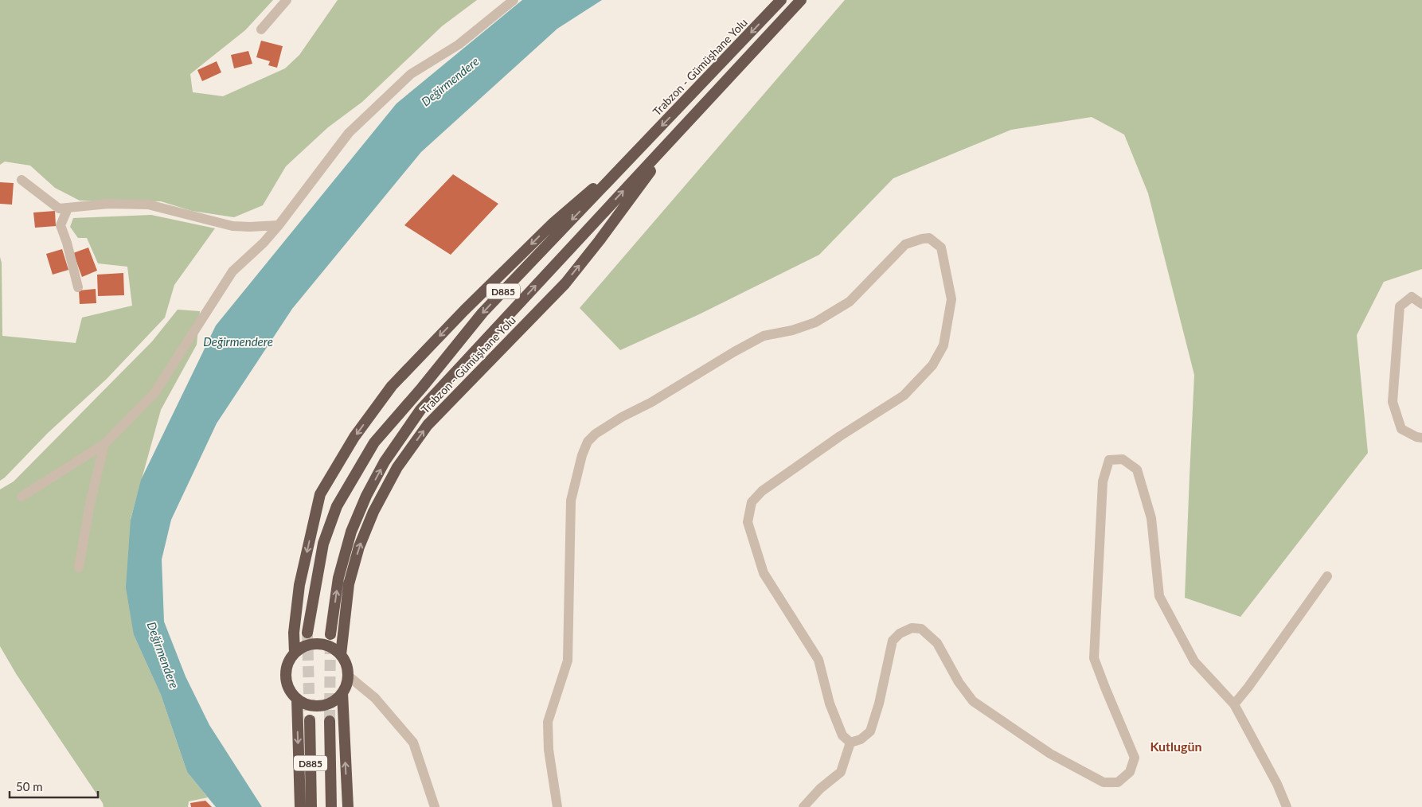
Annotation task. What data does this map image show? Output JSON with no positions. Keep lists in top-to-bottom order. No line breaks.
{"streets":{"highway":["Trabzon - Gümüşhane Yolu","D885"]},"districts":["Kutlugün"],"water":["Değirmendere"],"scale_bar":"50 m"}
